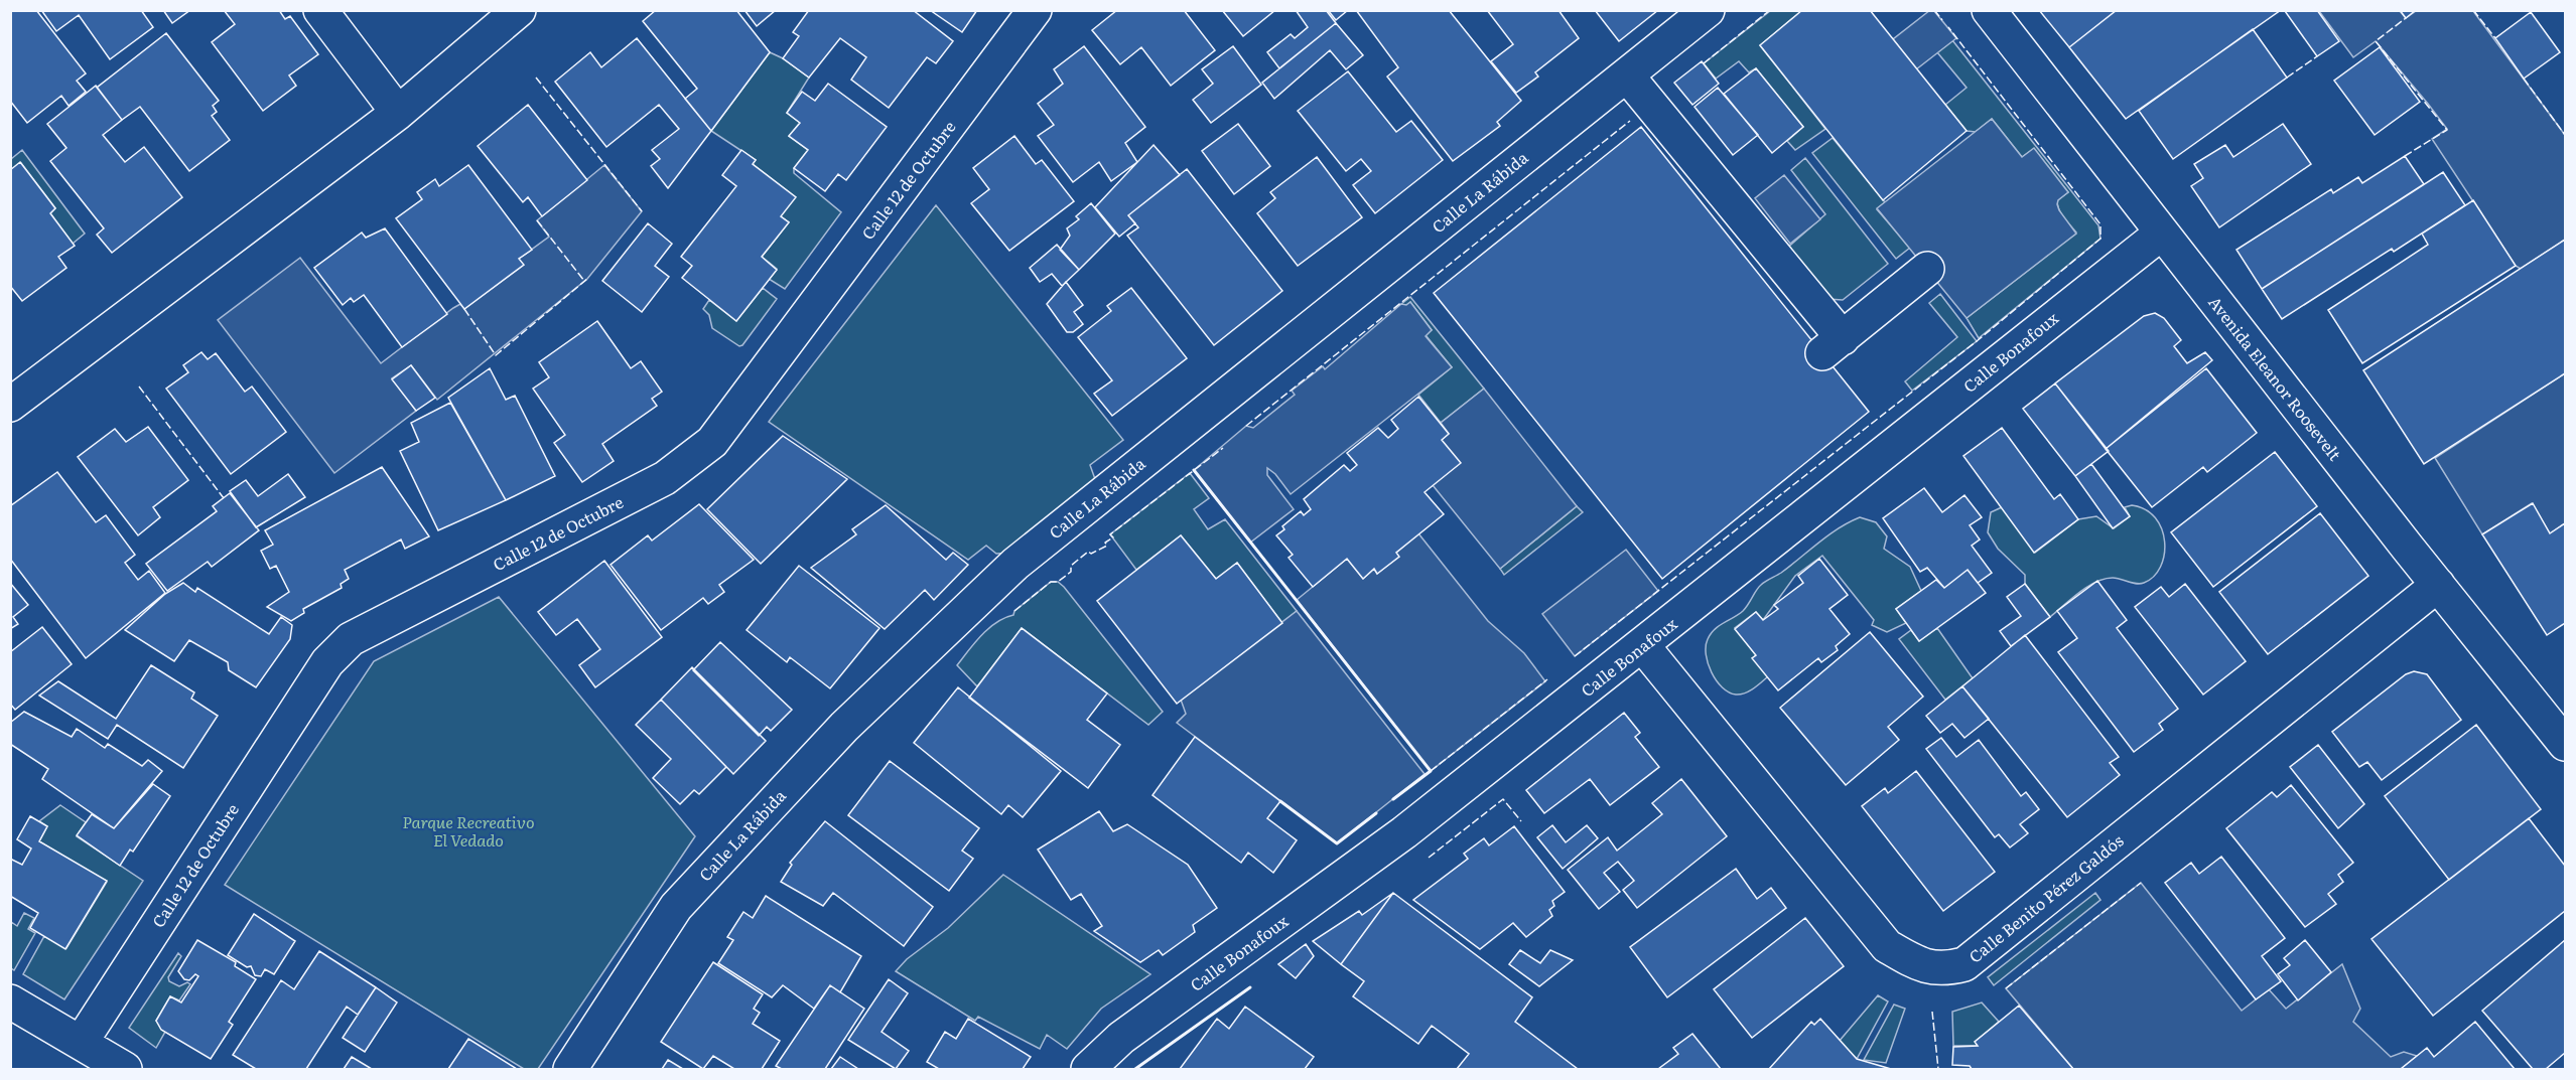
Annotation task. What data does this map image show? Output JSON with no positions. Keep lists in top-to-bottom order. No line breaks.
{"streets":{"street":["Calle 12 de Octubre","Calle La Rábida","Calle Bonafoux","Avenida Eleanor Roosevelt","Calle Benito Pérez Galdós"]},"crossings":[["Calle Bonafoux","Avenida Eleanor Roosevelt"],["Calle Bonafoux","Calle Benito Pérez Galdós"],["Avenida Eleanor Roosevelt","Calle Benito Pérez Galdós"]],"parks":["Parque Recreativo El Vedado"]}
